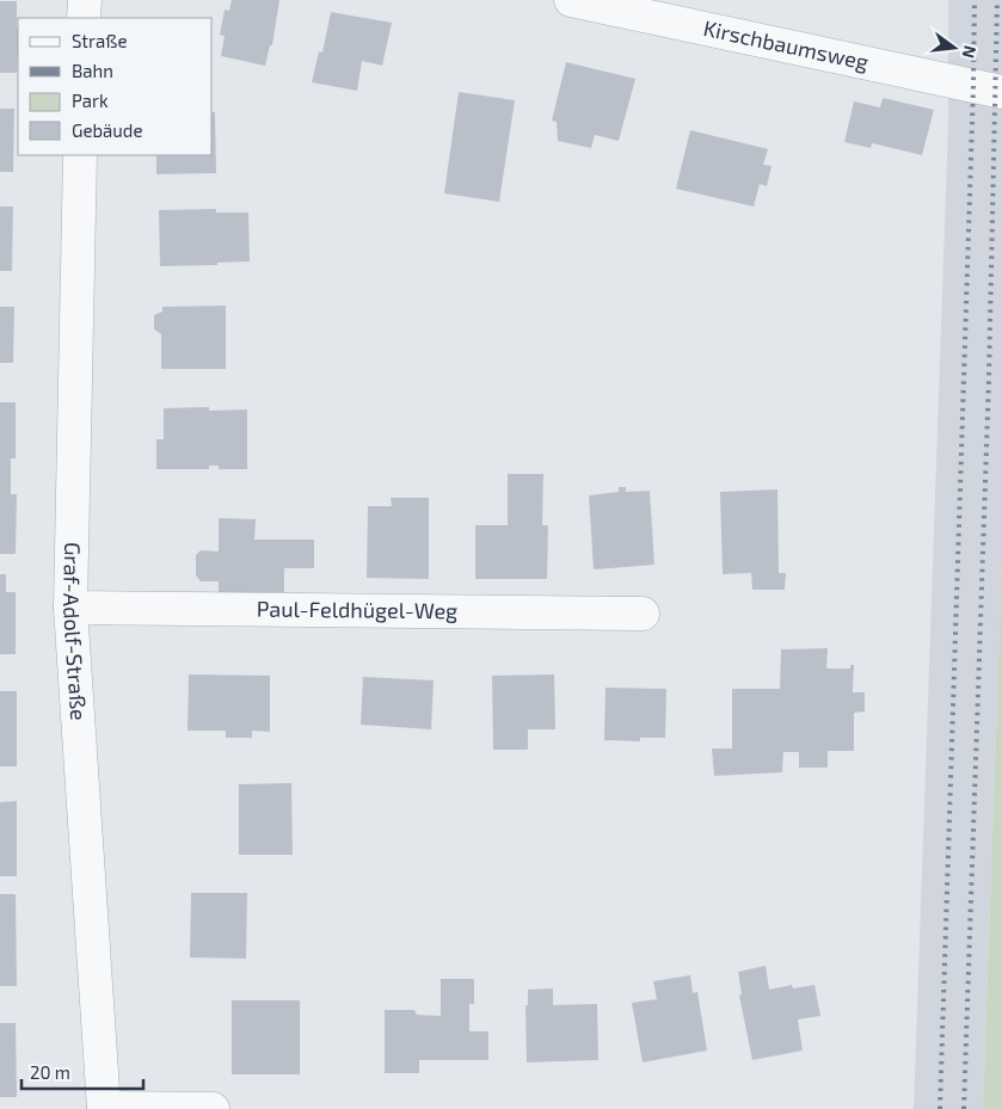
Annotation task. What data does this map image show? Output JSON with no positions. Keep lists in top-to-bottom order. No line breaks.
{"streets":{"street":["Kirschbaumsweg","Paul-Feldhügel-Weg","Graf-Adolf-Straße"]},"crossings":[["Paul-Feldhügel-Weg","Graf-Adolf-Straße"]],"legend":["Straße","Bahn","Park","Gebäude"],"scale_bar":"20 m","north":"right"}
